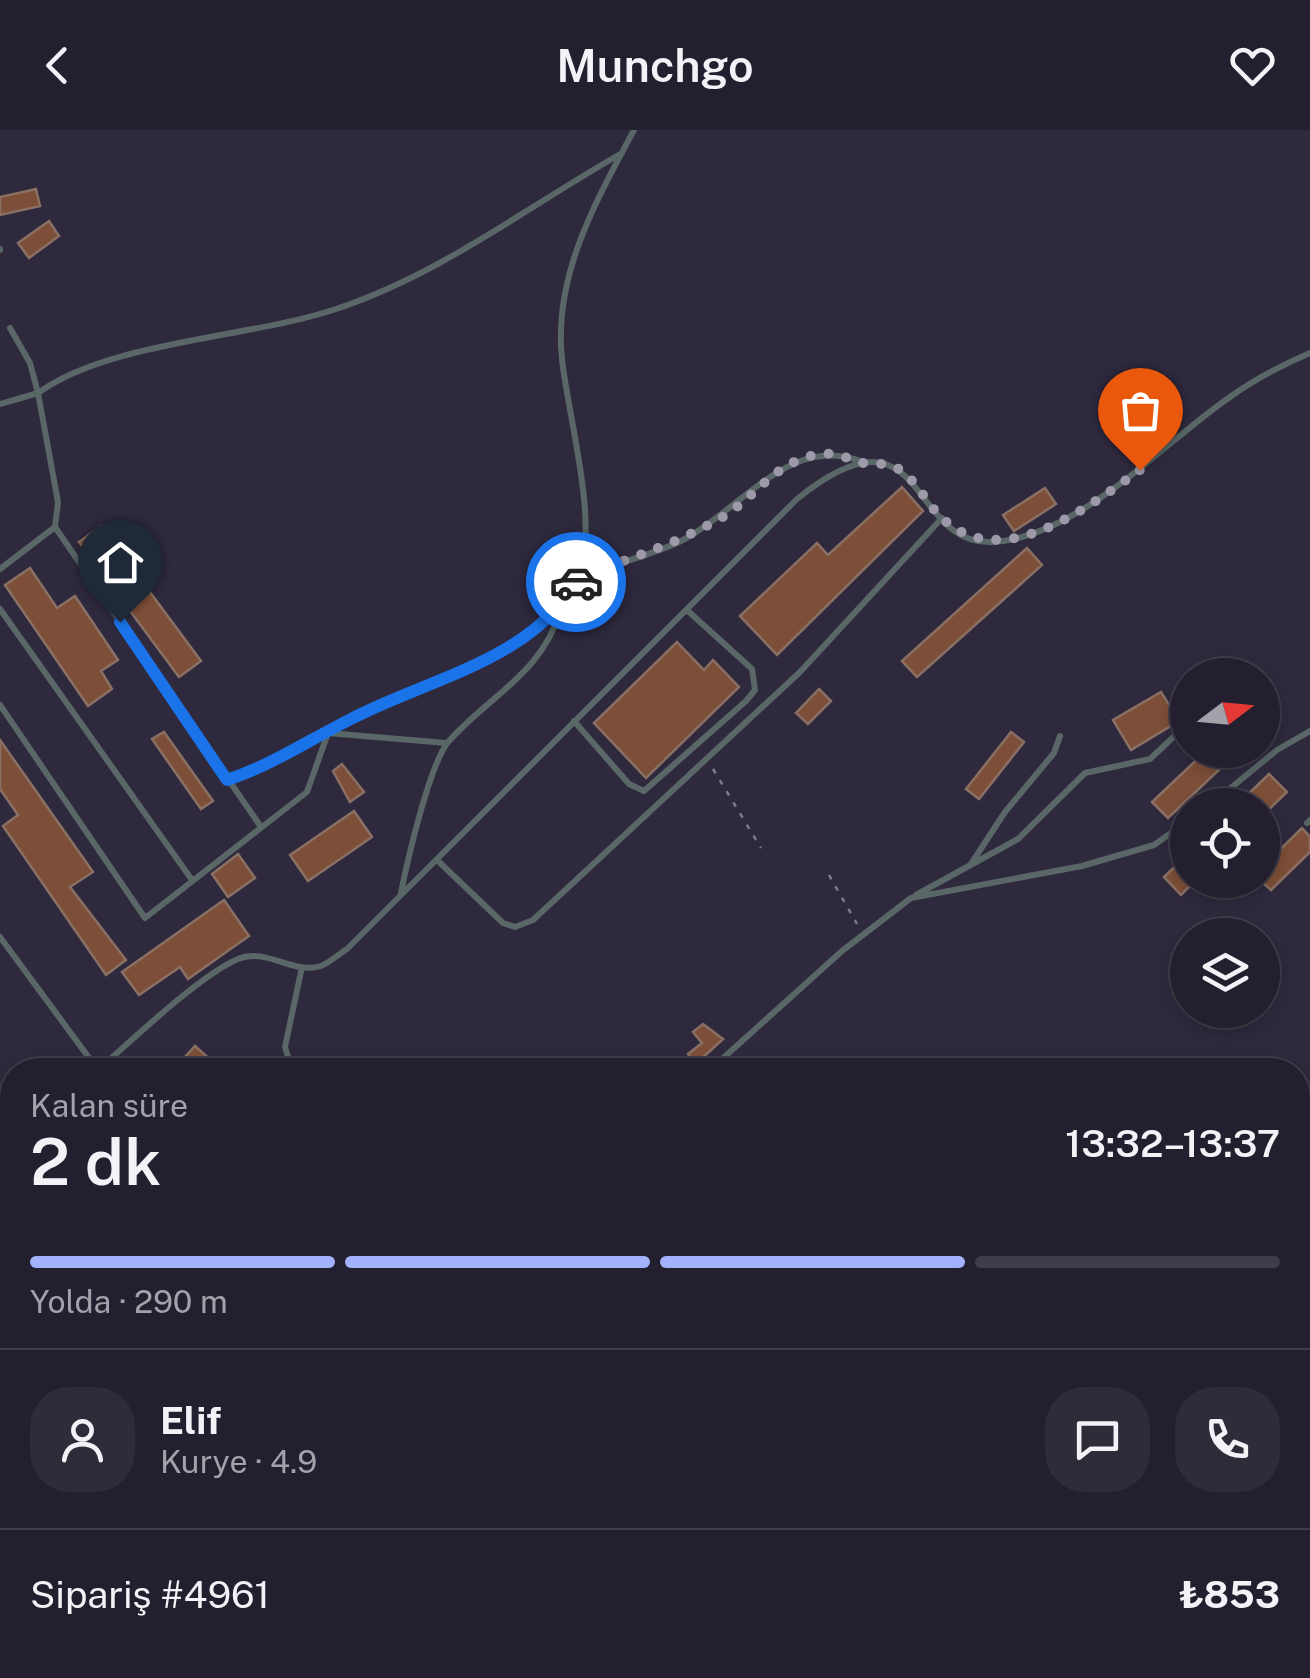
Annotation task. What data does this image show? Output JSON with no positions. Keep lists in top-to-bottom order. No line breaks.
{"north":"right","page":{"header":"Munchgo","heading":["2 dk","Kalan süre","13:32–13:37"],"panel":["Elif","Kurye · 4.9","Sipariş #4961","₺853"],"bar":"Yolda · 290 m"}}
